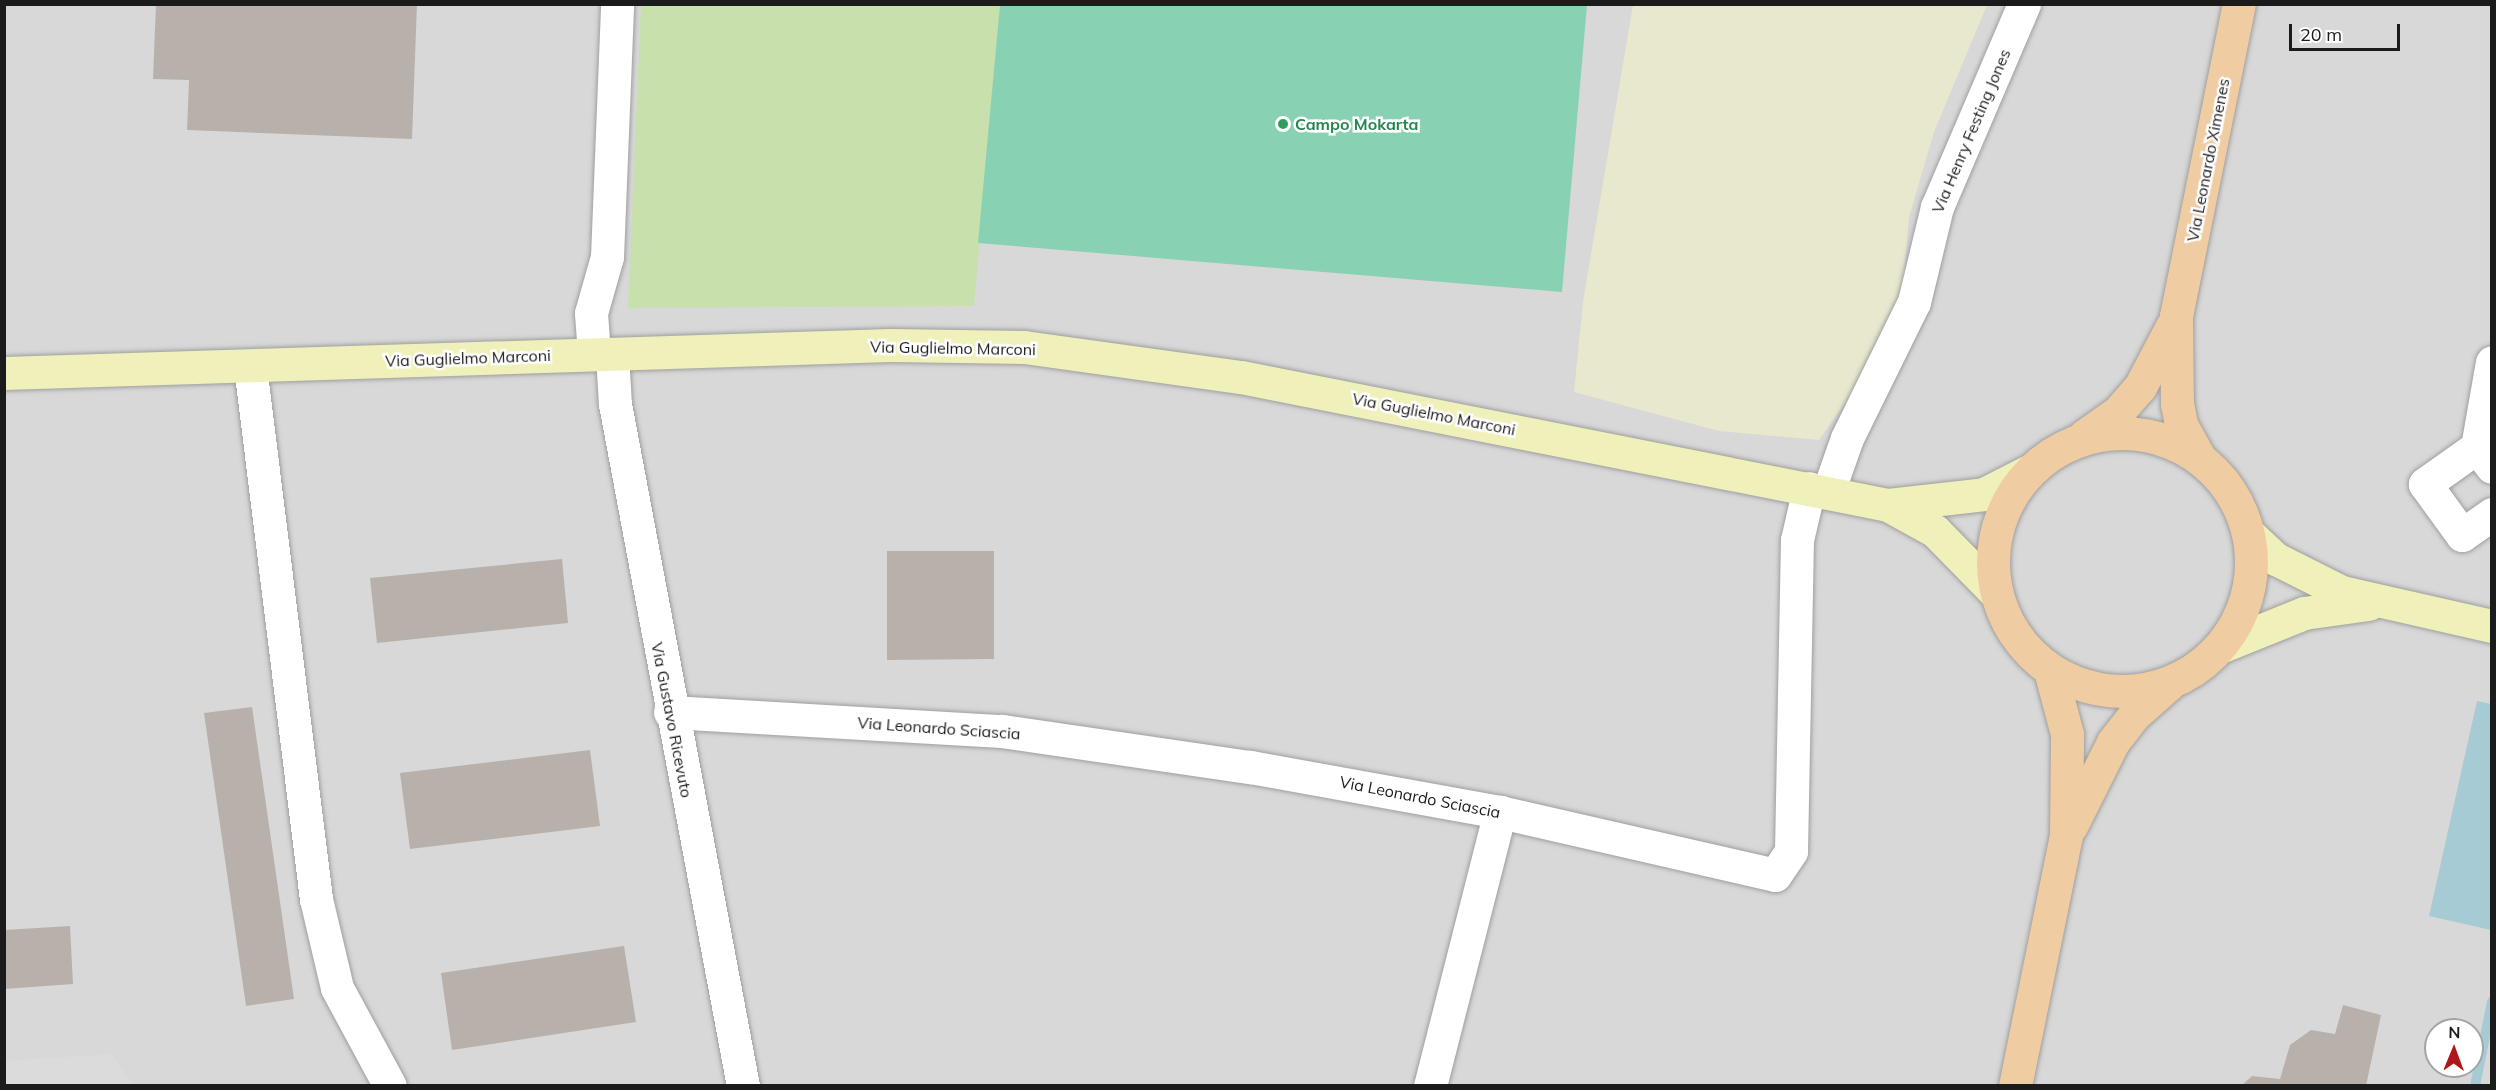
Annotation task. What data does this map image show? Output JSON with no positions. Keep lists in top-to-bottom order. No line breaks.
{"streets":{"main road":["Via Leonardo Ximenes","Via Guglielmo Marconi"],"street":["Via Henry Festing Jones","Via Gustavo Ricevuto","Via Leonardo Sciascia"]},"crossings":[["Via Henry Festing Jones","Via Guglielmo Marconi"],["Via Henry Festing Jones","Via Leonardo Sciascia"],["Via Guglielmo Marconi","Via Gustavo Ricevuto"],["Via Guglielmo Marconi","Via Leonardo Sciascia"],["Via Gustavo Ricevuto","Via Leonardo Sciascia"]],"places":["Campo Mokarta"],"scale_bar":"20 m","north":"top"}
